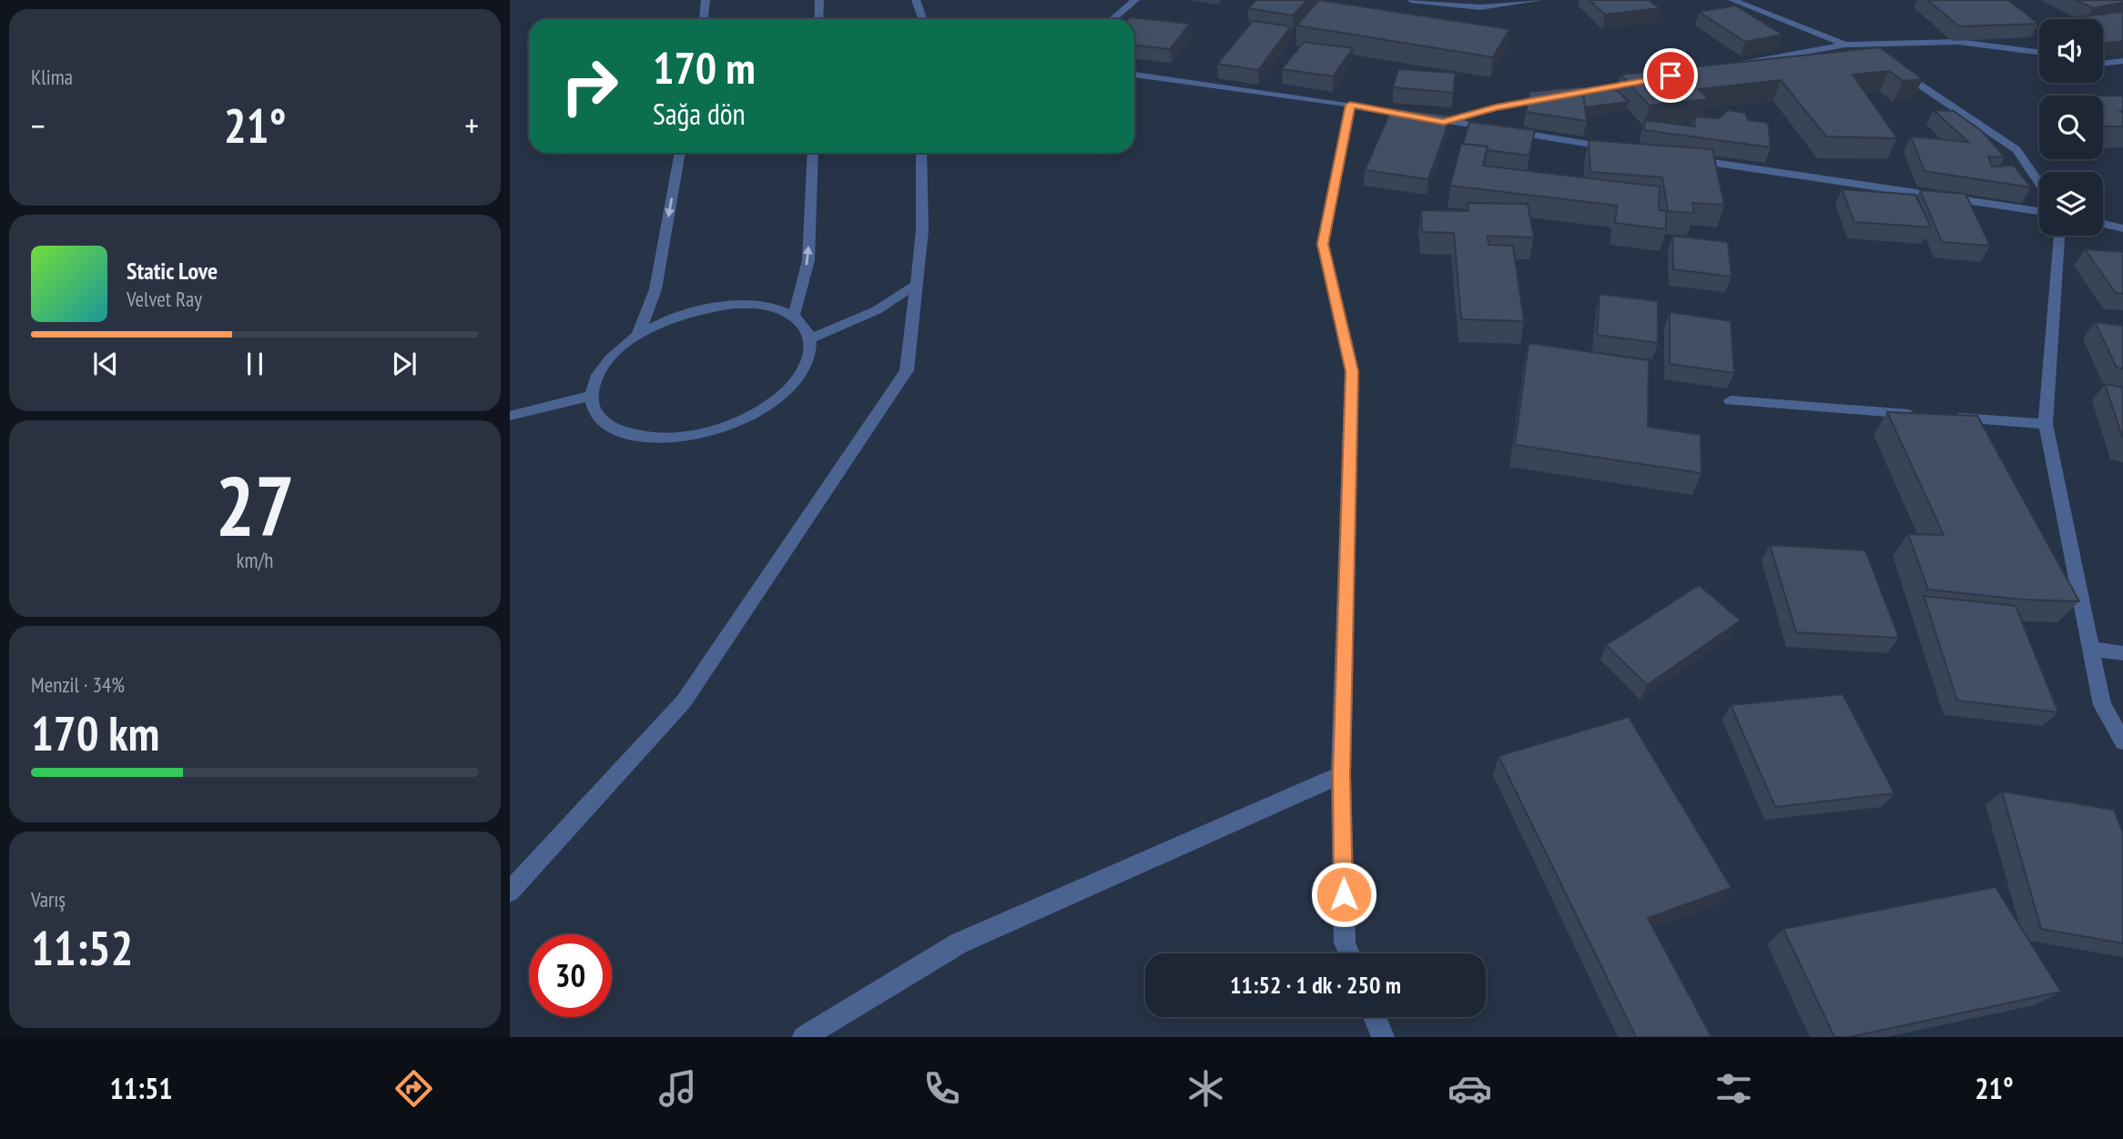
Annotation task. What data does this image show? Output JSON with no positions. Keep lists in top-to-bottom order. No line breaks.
{"page":{"tile":["Klima",["27","km/h"],["Menzil · 34%","170 km"],["Varış","11:52"]],"turn":["170 m","Sağa dön"],"heat":["−","21°","+"],"song":["Static Love","Velvet Ray"],"limit":"30","trip":"11:52 · 1 dk · 250 m","tabs":["11:51","21°"]}}
